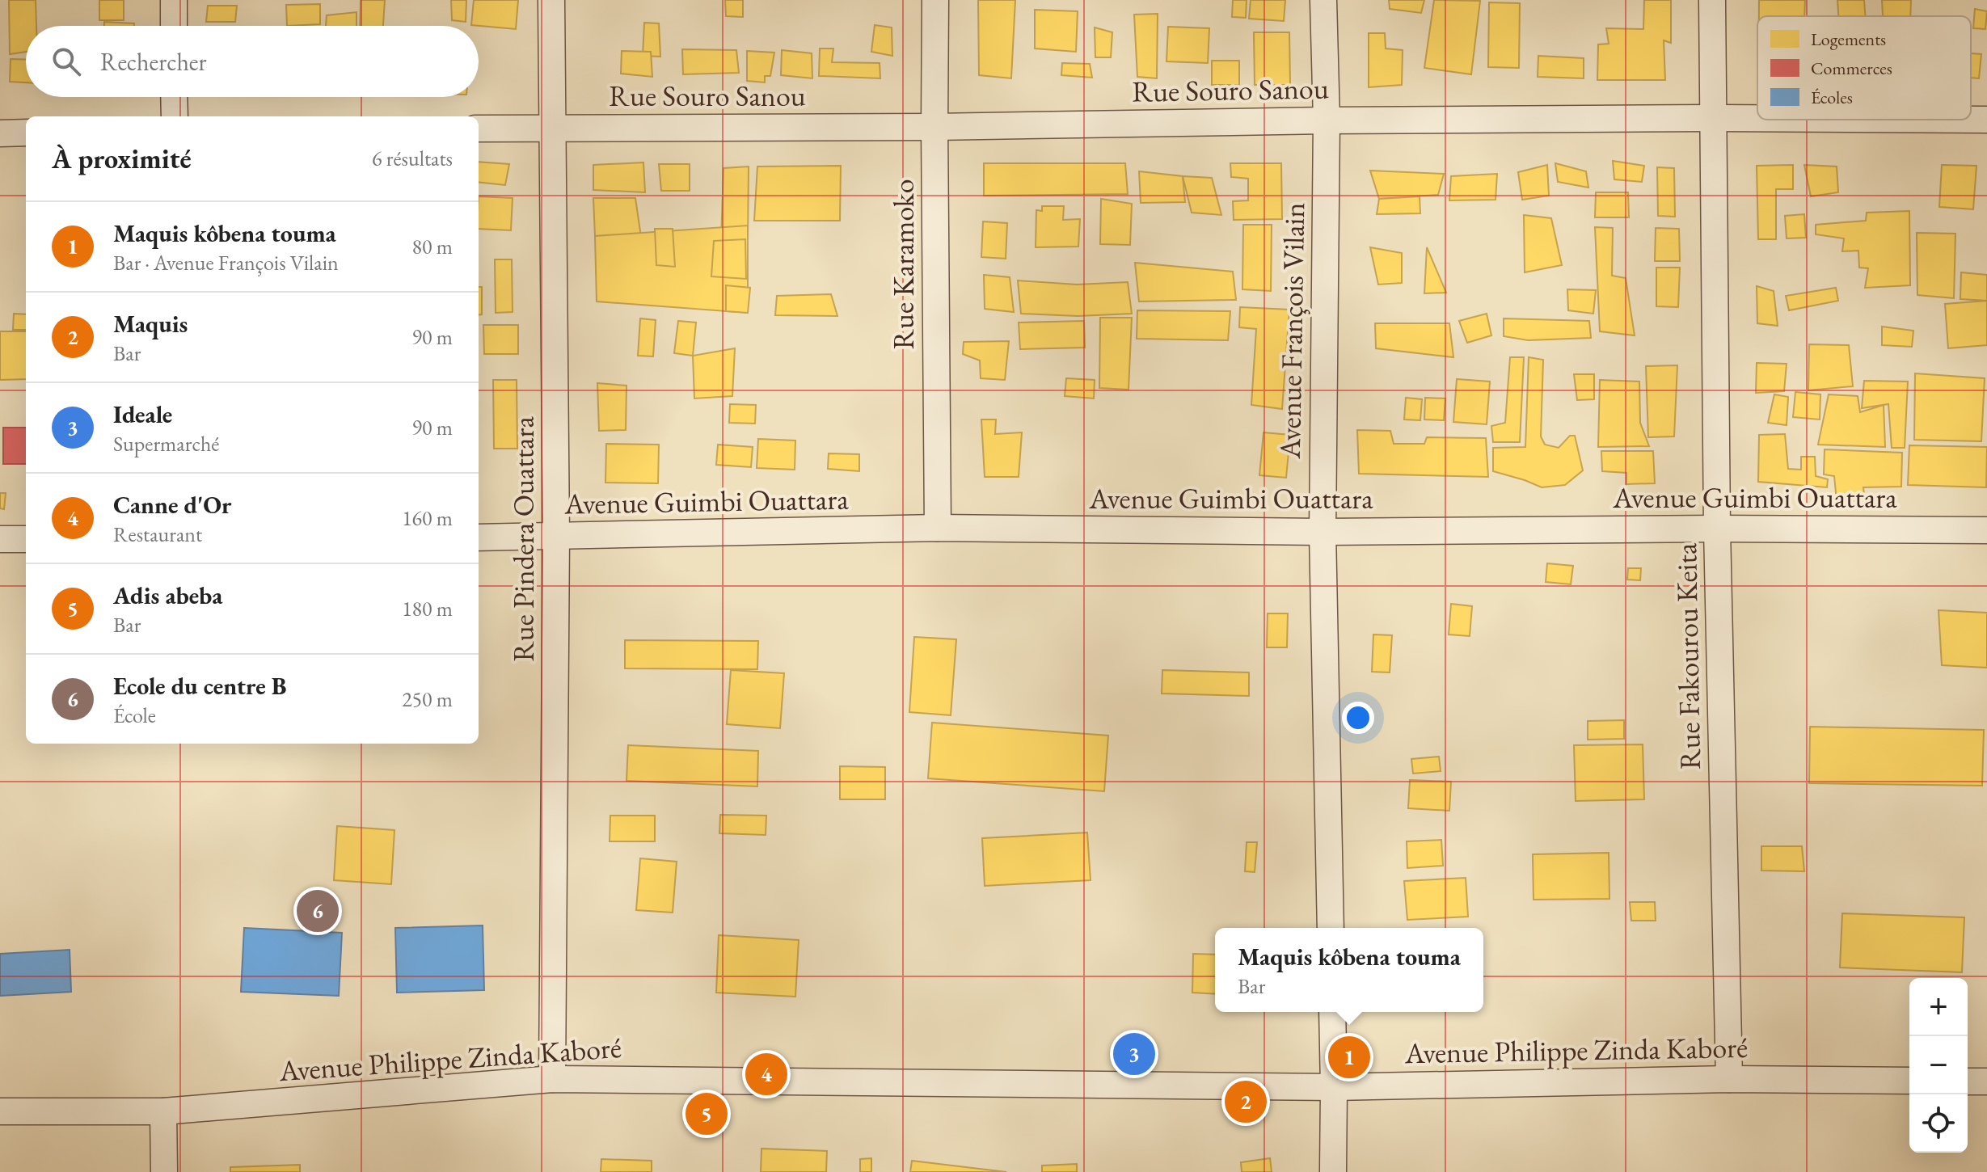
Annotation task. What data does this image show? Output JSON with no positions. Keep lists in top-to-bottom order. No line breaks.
{"streets":{"street":["Rue Souro Sanou","Rue Karamoko","Avenue François Vilain","Avenue Guimbi Ouattara","Rue Pindera Ouattara","Rue Fakourou Keita","Avenue Philippe Zinda Kaboré"]},"crossings":[["Rue Souro Sanou","Rue Karamoko"],["Rue Souro Sanou","Avenue François Vilain"],["Rue Souro Sanou","Rue Pindera Ouattara"],["Rue Souro Sanou","Rue Fakourou Keita"],["Rue Karamoko","Avenue Guimbi Ouattara"],["Avenue François Vilain","Avenue Guimbi Ouattara"],["Avenue Guimbi Ouattara","Rue Pindera Ouattara"],["Avenue Guimbi Ouattara","Rue Fakourou Keita"],["Rue Pindera Ouattara","Avenue Philippe Zinda Kaboré"],["Rue Fakourou Keita","Avenue Philippe Zinda Kaboré"]],"legend":["Logements","Commerces","Écoles"],"page":{"search":"Rechercher","heading":["À proximité","6 résultats"],"list":[{"mark":"1","name":"Maquis kôbena touma","note":"Bar · Avenue François Vilain","value":"80 m"},{"mark":"2","name":"Maquis","note":"Bar","value":"90 m"},{"mark":"3","name":"Ideale","note":"Supermarché","value":"90 m"},{"mark":"4","name":"Canne d'Or","note":"Restaurant","value":"160 m"},{"mark":"5","name":"Adis abeba","note":"Bar","value":"180 m"},{"mark":"6","name":"Ecole du centre B","note":"École","value":"250 m"}],"pins":["6","3","1","4","2","5"],"popup":["Maquis kôbena touma","Bar"],"map_buttons":["+","−"]}}
